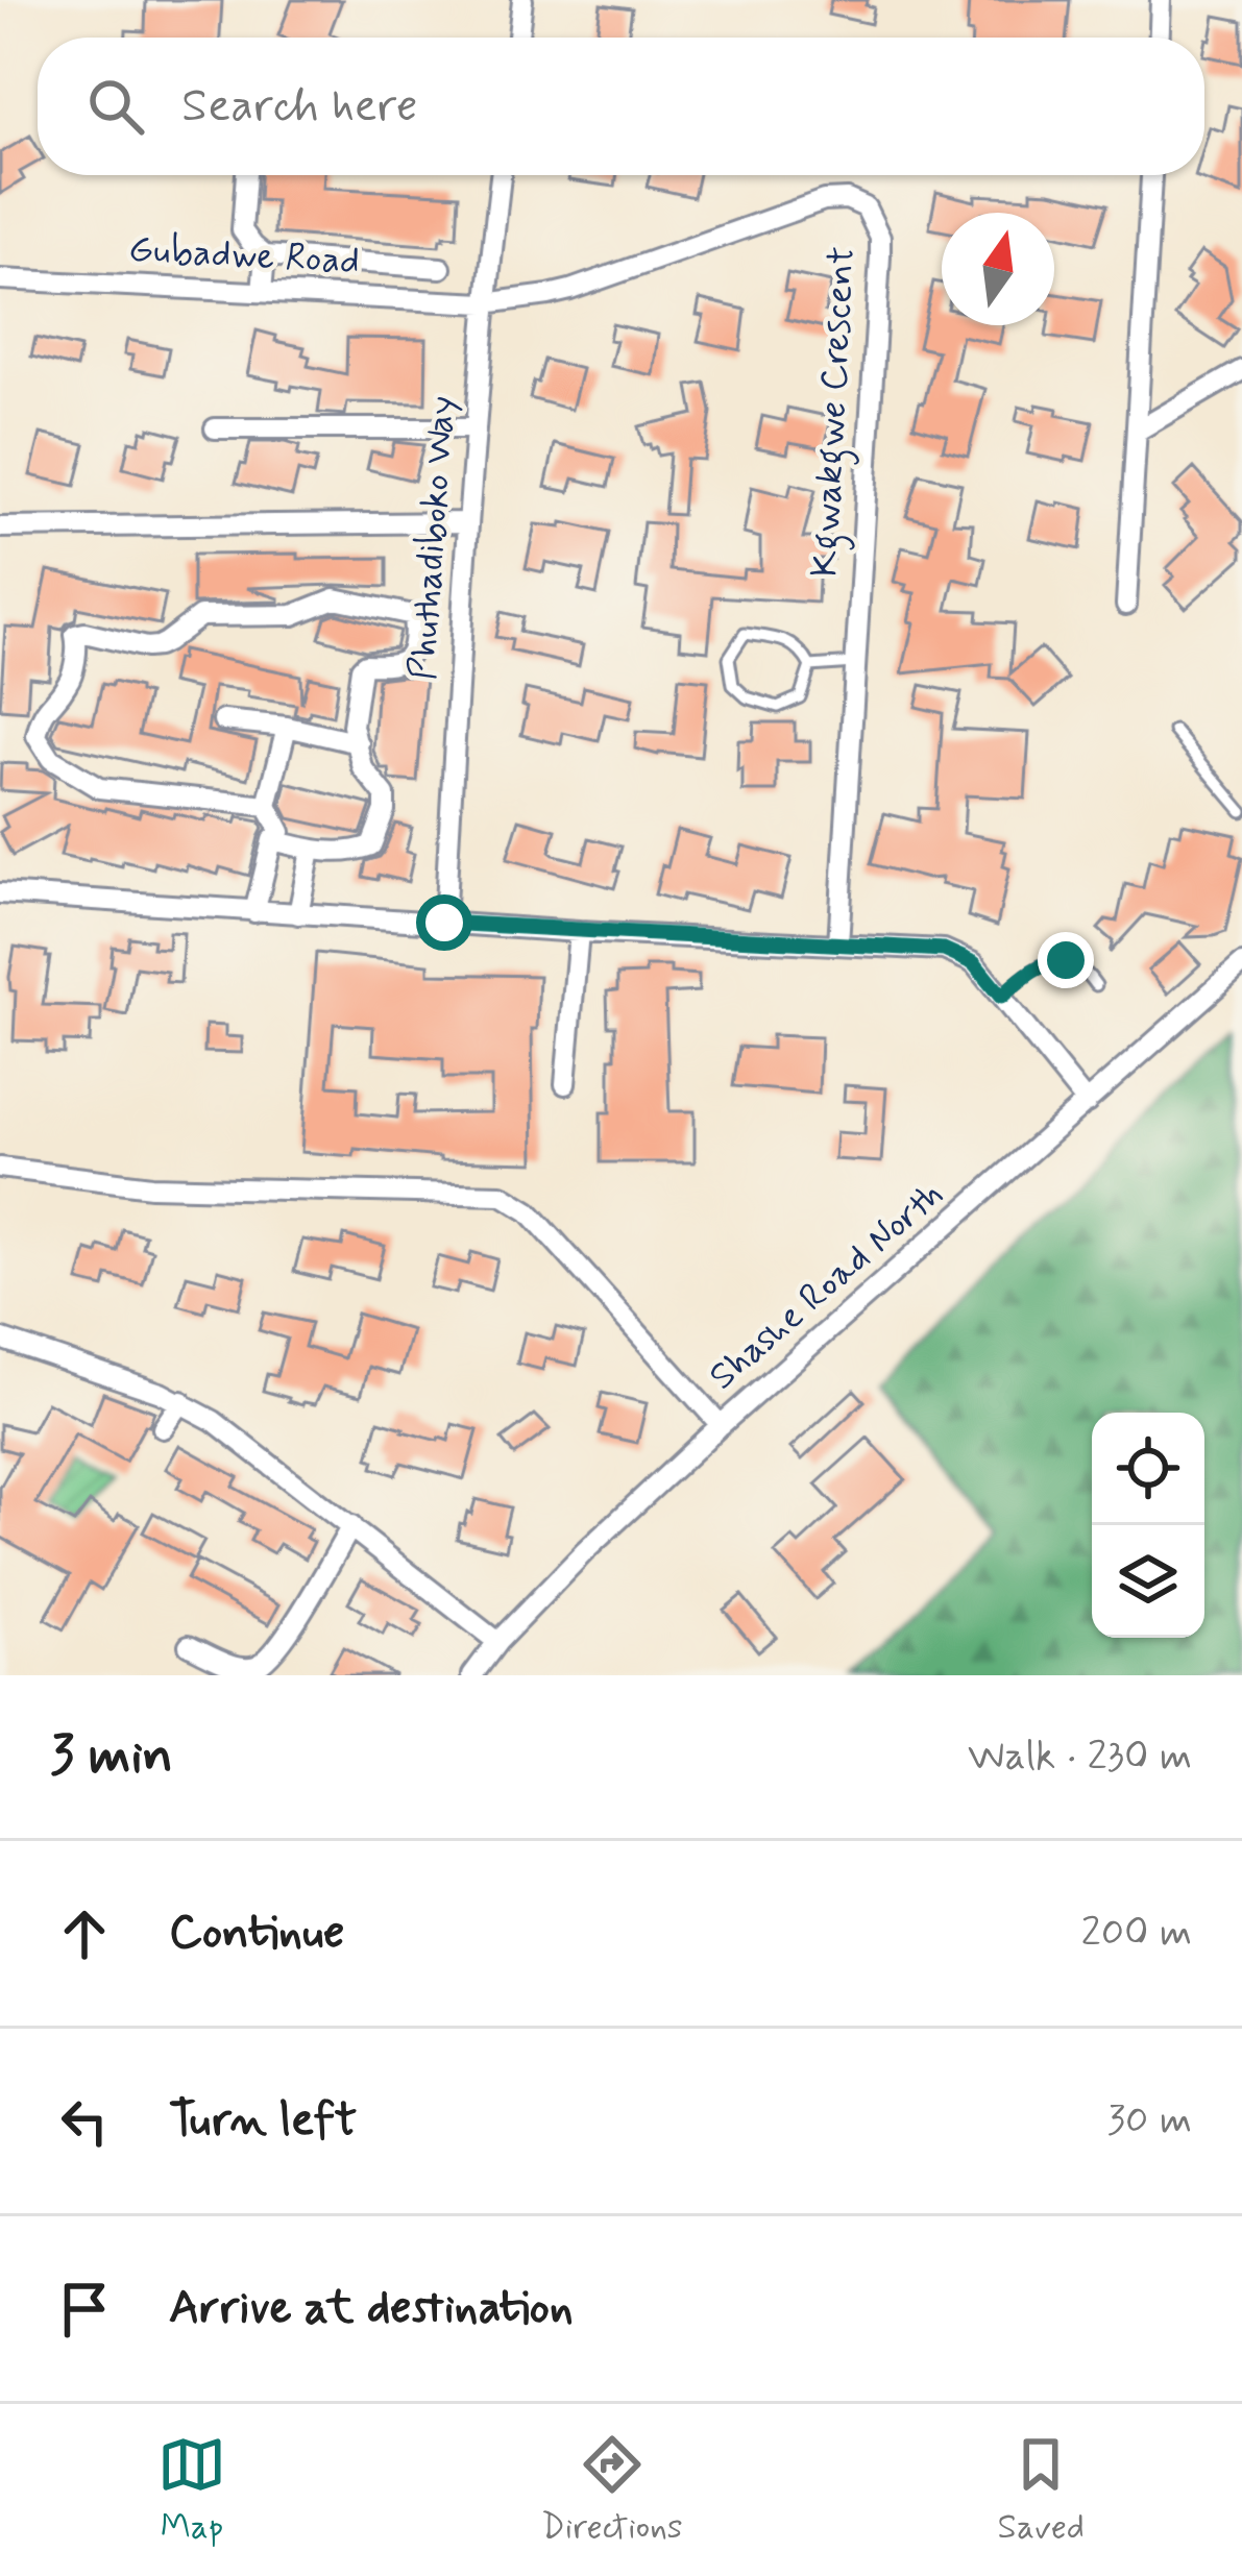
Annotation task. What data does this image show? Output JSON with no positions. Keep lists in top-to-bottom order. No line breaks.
{"streets":{"street":["Gubadwe Road","Kgwakgwe Crescent","Phuthadiboko Way","Shashe Road North"]},"crossings":[["Gubadwe Road","Kgwakgwe Crescent"],["Gubadwe Road","Phuthadiboko Way"],["Kgwakgwe Crescent","Phuthadiboko Way"]],"north":"top","page":{"search":"Search here","heading":["3 min","Walk · 230 m"],"list":[["Continue","200 m"],["Turn left","30 m"],"Arrive at destination"],"nav":["Map","Directions","Saved"]}}
